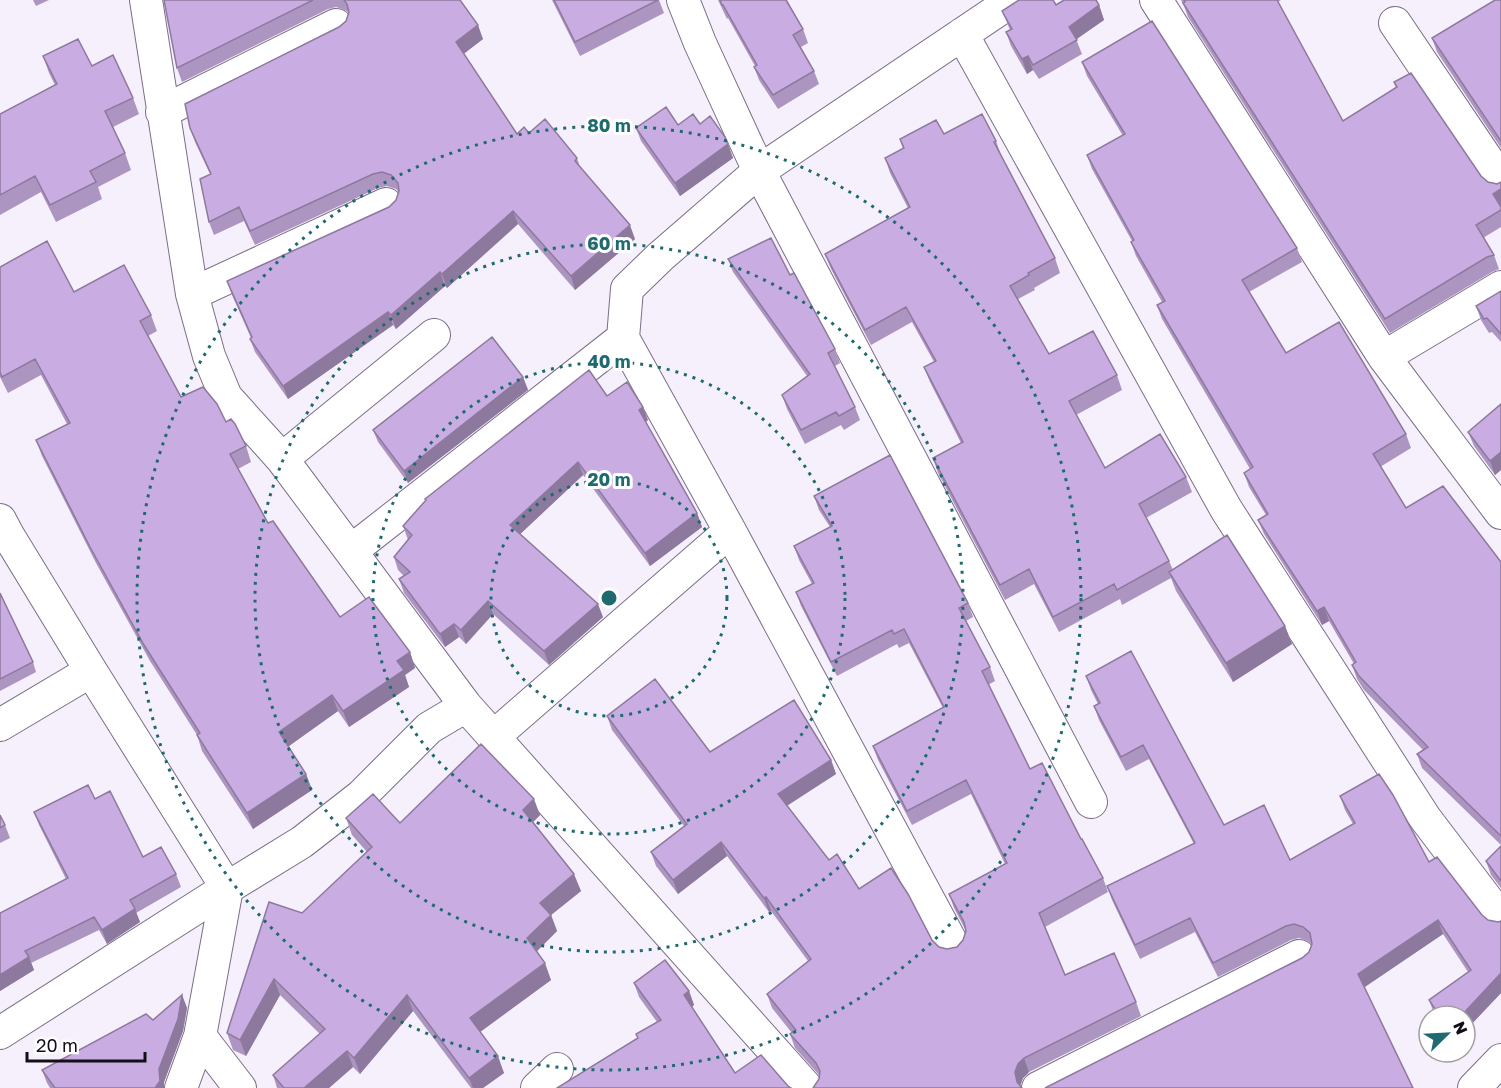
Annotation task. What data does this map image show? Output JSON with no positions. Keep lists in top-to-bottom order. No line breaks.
{"scale_bar":"20 m","north":"top right","rings":["80 m","60 m","40 m","20 m"]}
